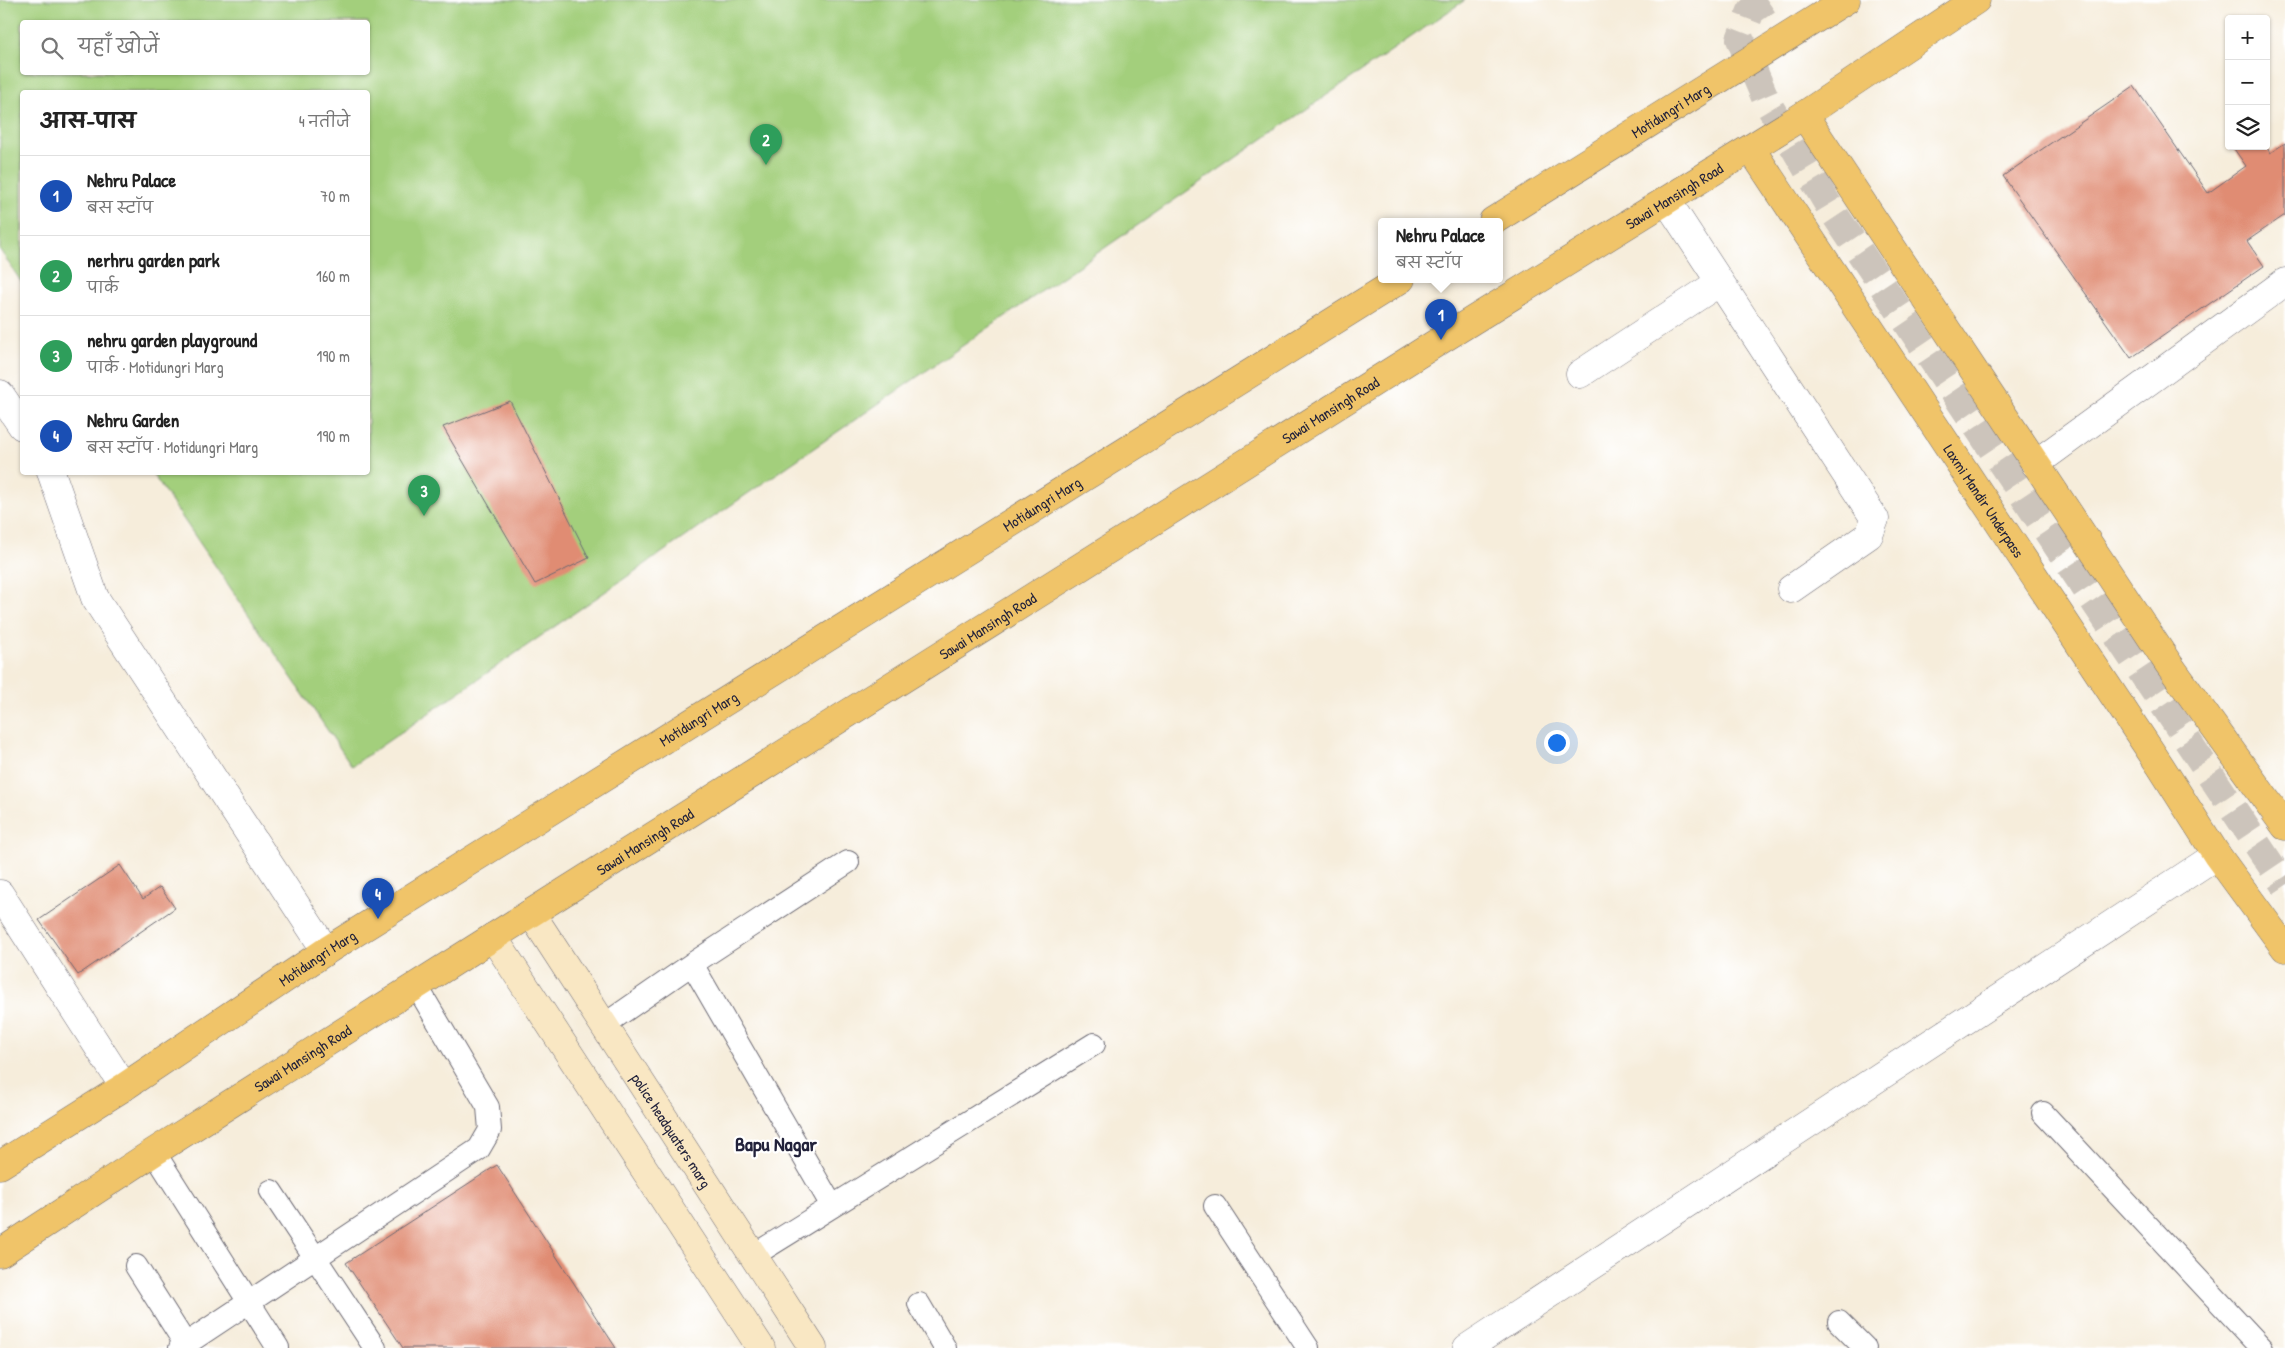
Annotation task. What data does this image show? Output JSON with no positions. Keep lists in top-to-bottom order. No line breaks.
{"streets":{"main road":["Motidungri Marg","Sawai Mansingh Road","Laxmi Mandir Underpass"],"street":["police headquaters marg"]},"crossings":[["Sawai Mansingh Road","Laxmi Mandir Underpass"],["Sawai Mansingh Road","police headquaters marg"]],"districts":["Bapu Nagar"],"page":{"map_buttons":["+","−"],"search":"यहाँ खोजें","heading":["आस-पास","4 नतीजे"],"pins":["2","1","3","4"],"list":[{"mark":"1","name":"Nehru Palace","note":"बस स्टॉप","value":"70 m"},{"mark":"2","name":"nerhru garden park","note":"पार्क","value":"160 m"},{"mark":"3","name":"nehru garden playground","note":"पार्क · Motidungri Marg","value":"190 m"},{"mark":"4","name":"Nehru Garden","note":"बस स्टॉप · Motidungri Marg","value":"190 m"}],"popup":["Nehru Palace","बस स्टॉप"]}}
